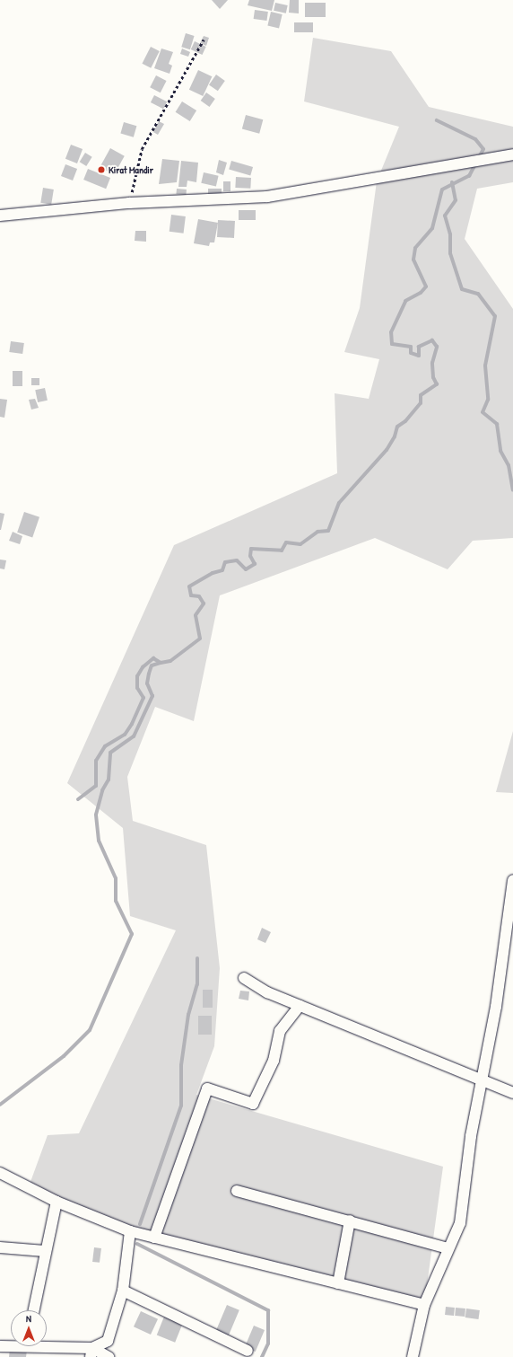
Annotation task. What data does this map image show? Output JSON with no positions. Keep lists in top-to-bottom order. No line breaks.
{"places":["Kirat Mandir"],"north":"top"}
